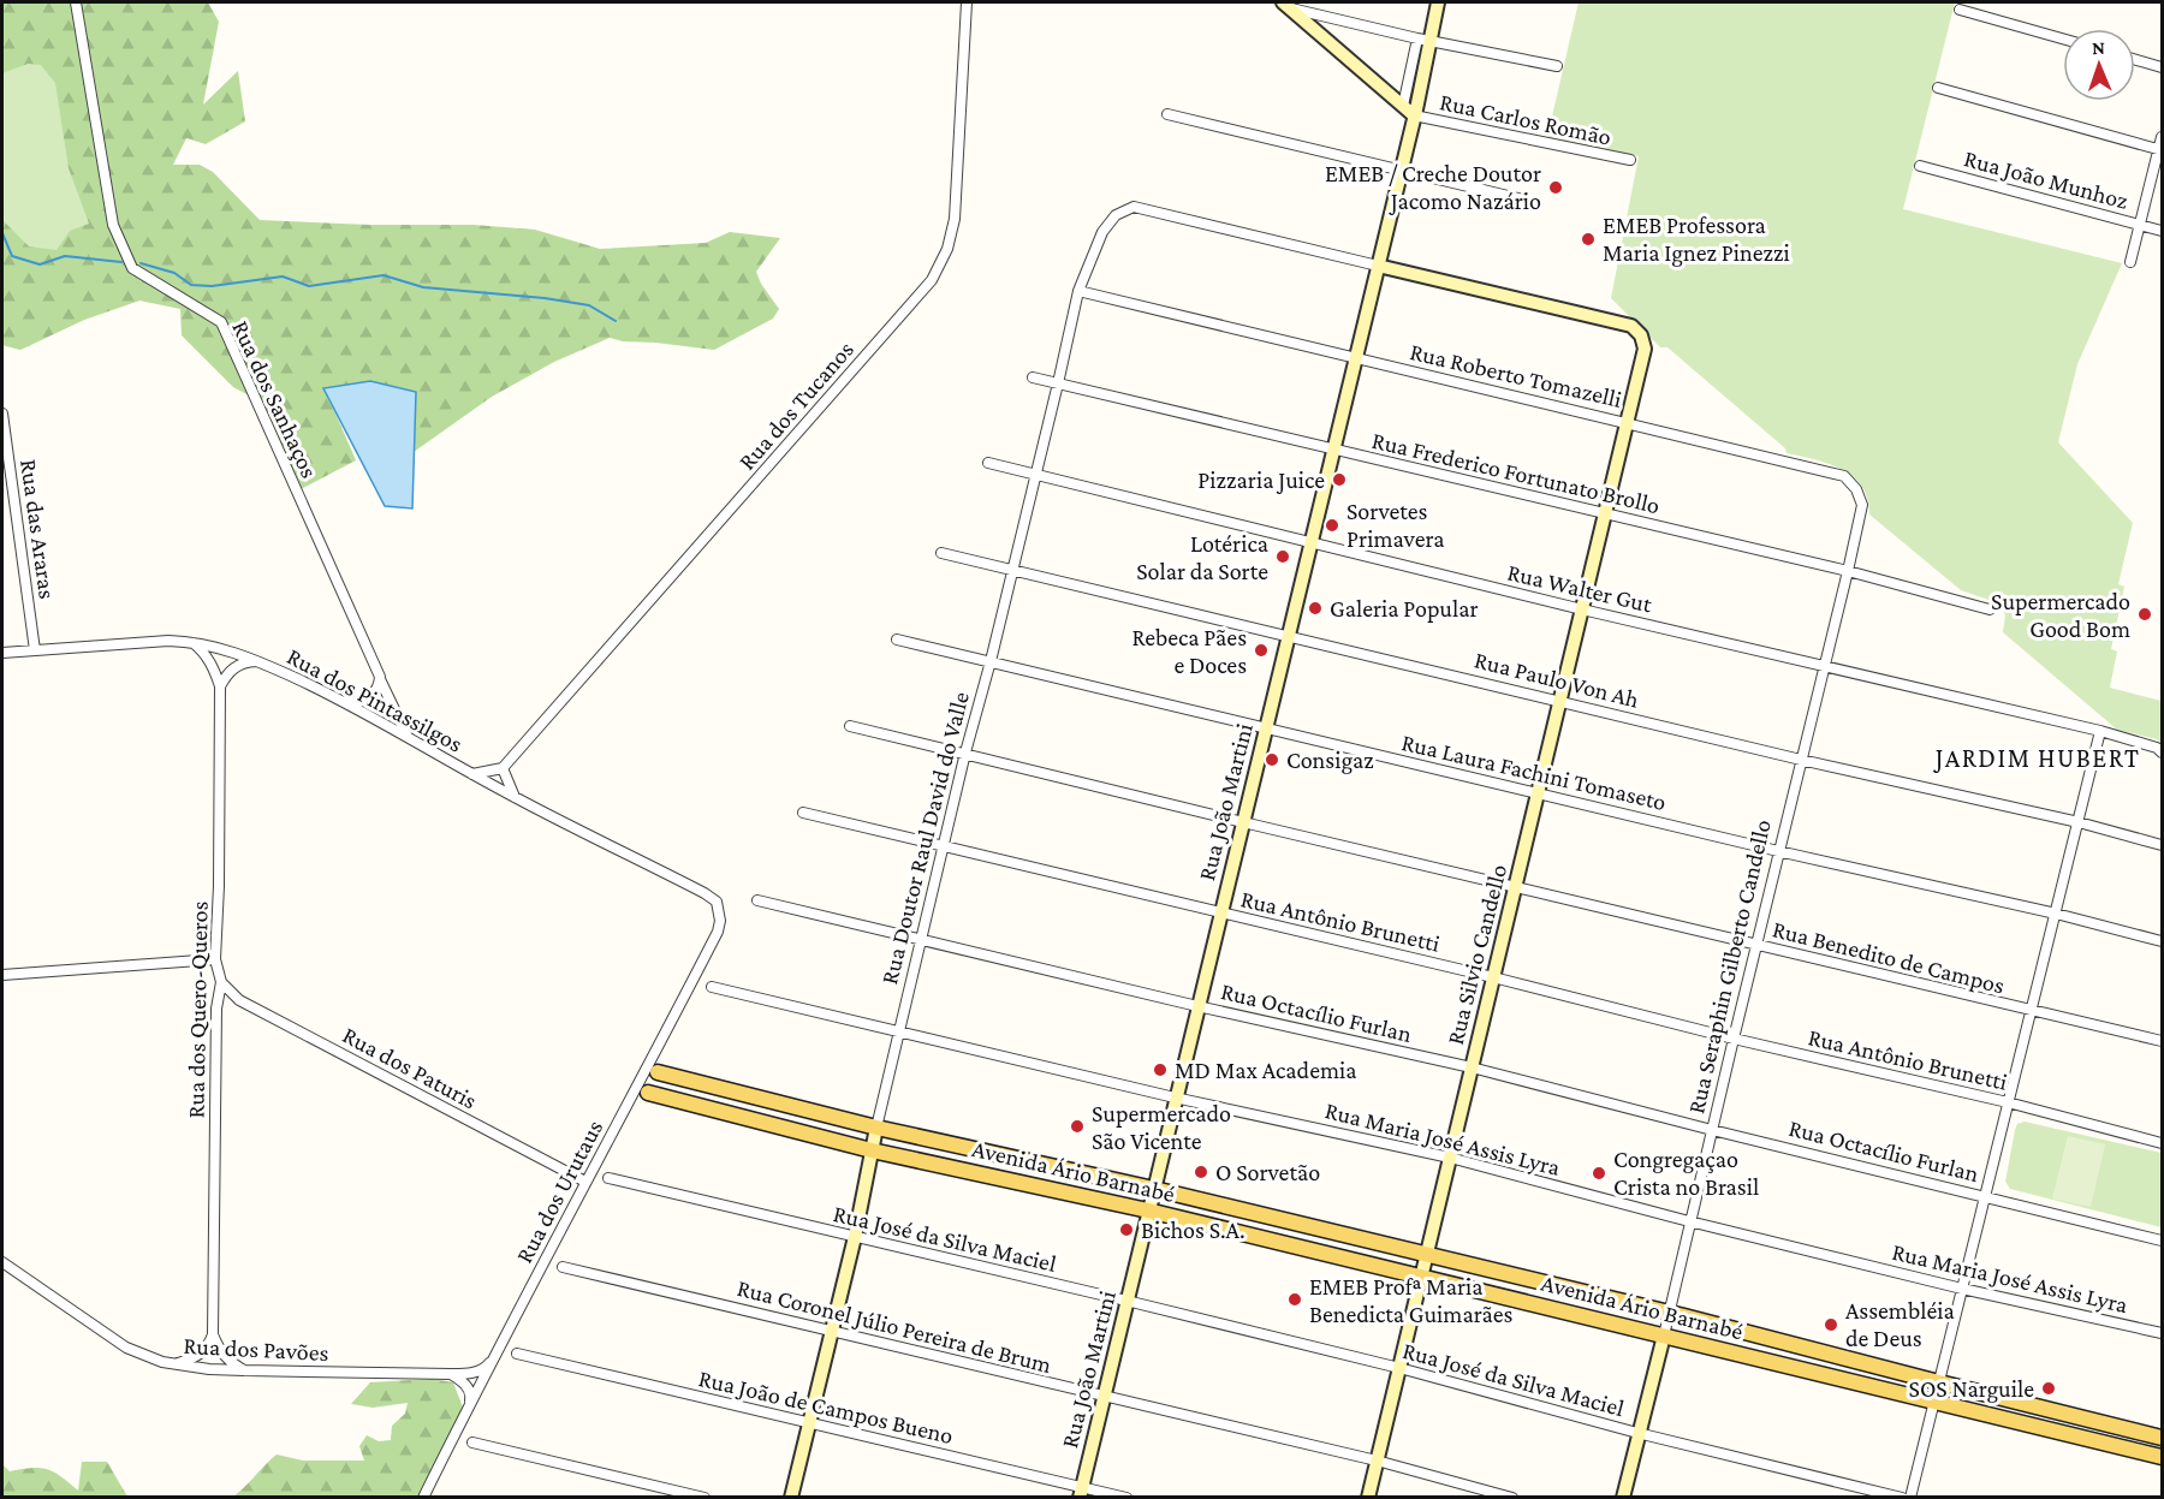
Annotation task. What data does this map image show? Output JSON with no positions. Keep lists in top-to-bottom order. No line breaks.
{"streets":{"main road":["Avenida Ário Barnabé"],"street":["Rua Carlos Romão","Rua João Munhoz","Rua Roberto Tomazelli","Rua dos Sanhaços","Rua dos Tucanos","Rua Frederico Fortunato Brollo","Rua das Araras","Rua Walter Gut","Rua Paulo Von Ah","Rua dos Pintassilgos","Rua Laura Fachini Tomaseto","Rua João Martini","Rua Doutor Raul David do Valle","Rua Antônio Brunetti","Rua Silvio Candello","Rua Benedito de Campos","Rua Seraphin Gilberto Candello","Rua dos Quero-Queros","Rua Octacílio Furlan","Rua dos Paturis","Rua Maria José Assis Lyra","Rua dos Urutaus","Rua José da Silva Maciel","Rua Coronel Júlio Pereira de Brum","Rua dos Pavões","Rua João de Campos Bueno"]},"crossings":[["Rua Carlos Romão","Rua João Martini"],["Rua Roberto Tomazelli","Rua Frederico Fortunato Brollo"],["Rua Roberto Tomazelli","Rua João Martini"],["Rua Roberto Tomazelli","Rua Doutor Raul David do Valle"],["Rua Roberto Tomazelli","Rua Silvio Candello"],["Rua Roberto Tomazelli","Rua Seraphin Gilberto Candello"],["Rua dos Sanhaços","Rua dos Pintassilgos"],["Rua Frederico Fortunato Brollo","Rua João Martini"],["Rua Frederico Fortunato Brollo","Rua Doutor Raul David do Valle"],["Rua Frederico Fortunato Brollo","Rua Silvio Candello"],["Rua Frederico Fortunato Brollo","Rua Seraphin Gilberto Candello"],["Rua das Araras","Rua dos Pintassilgos"],["Rua Walter Gut","Rua João Martini"],["Rua Walter Gut","Rua Doutor Raul David do Valle"],["Rua Walter Gut","Rua Silvio Candello"],["Rua Walter Gut","Rua Seraphin Gilberto Candello"],["Rua Paulo Von Ah","Rua João Martini"],["Rua Paulo Von Ah","Rua Doutor Raul David do Valle"],["Rua Paulo Von Ah","Rua Silvio Candello"],["Rua Paulo Von Ah","Rua Seraphin Gilberto Candello"],["Rua dos Pintassilgos","Rua dos Quero-Queros"],["Rua dos Pintassilgos","Rua dos Urutaus"],["Rua Laura Fachini Tomaseto","Rua João Martini"],["Rua Laura Fachini Tomaseto","Rua Doutor Raul David do Valle"],["Rua Laura Fachini Tomaseto","Rua Silvio Candello"],["Rua Laura Fachini Tomaseto","Rua Seraphin Gilberto Candello"],["Rua João Martini","Rua Doutor Raul David do Valle"],["Rua João Martini","Rua Antônio Brunetti"],["Rua João Martini","Rua Silvio Candello"],["Rua João Martini","Rua Benedito de Campos"],["Rua João Martini","Rua Octacílio Furlan"],["Rua João Martini","Rua Maria José Assis Lyra"],["Rua João Martini","Avenida Ário Barnabé"],["Rua João Martini","Rua José da Silva Maciel"],["Rua João Martini","Rua Coronel Júlio Pereira de Brum"],["Rua João Martini","Rua João de Campos Bueno"],["Rua Doutor Raul David do Valle","Rua Antônio Brunetti"],["Rua Doutor Raul David do Valle","Rua Silvio Candello"],["Rua Doutor Raul David do Valle","Rua Benedito de Campos"],["Rua Doutor Raul David do Valle","Rua Octacílio Furlan"],["Rua Doutor Raul David do Valle","Rua Maria José Assis Lyra"],["Rua Doutor Raul David do Valle","Avenida Ário Barnabé"],["Rua Doutor Raul David do Valle","Rua José da Silva Maciel"],["Rua Doutor Raul David do Valle","Rua Coronel Júlio Pereira de Brum"],["Rua Doutor Raul David do Valle","Rua João de Campos Bueno"],["Rua Antônio Brunetti","Rua Silvio Candello"],["Rua Antônio Brunetti","Rua Seraphin Gilberto Candello"],["Rua Silvio Candello","Rua Benedito de Campos"],["Rua Silvio Candello","Rua Octacílio Furlan"],["Rua Silvio Candello","Rua Maria José Assis Lyra"],["Rua Silvio Candello","Avenida Ário Barnabé"],["Rua Silvio Candello","Rua José da Silva Maciel"],["Rua Silvio Candello","Rua Coronel Júlio Pereira de Brum"],["Rua Benedito de Campos","Rua Seraphin Gilberto Candello"],["Rua Seraphin Gilberto Candello","Rua Octacílio Furlan"],["Rua Seraphin Gilberto Candello","Rua Maria José Assis Lyra"],["Rua Seraphin Gilberto Candello","Avenida Ário Barnabé"],["Rua Seraphin Gilberto Candello","Rua José da Silva Maciel"],["Rua dos Quero-Queros","Rua dos Paturis"],["Rua dos Paturis","Rua dos Urutaus"],["Rua dos Urutaus","Rua dos Pavões"]],"districts":["JARDIM HUBERT"],"places":["EMEB / Creche Doutor Jacomo Nazário","EMEB Professora Maria Ignez Pinezzi","Pizzaria Juice","Sorvetes Primavera","Lotérica Solar da Sorte","Galeria Popular","Supermercado Good Bom","Rebeca Pães e Doces","Consigaz","MD Max Academia","Supermercado São Vicente","O Sorvetão","Congregaçao Crista no Brasil","Bichos S.A.","EMEB Profª Maria Benedicta Guimarães","Assembléia de Deus","SOS Narguile"],"north":"top"}
